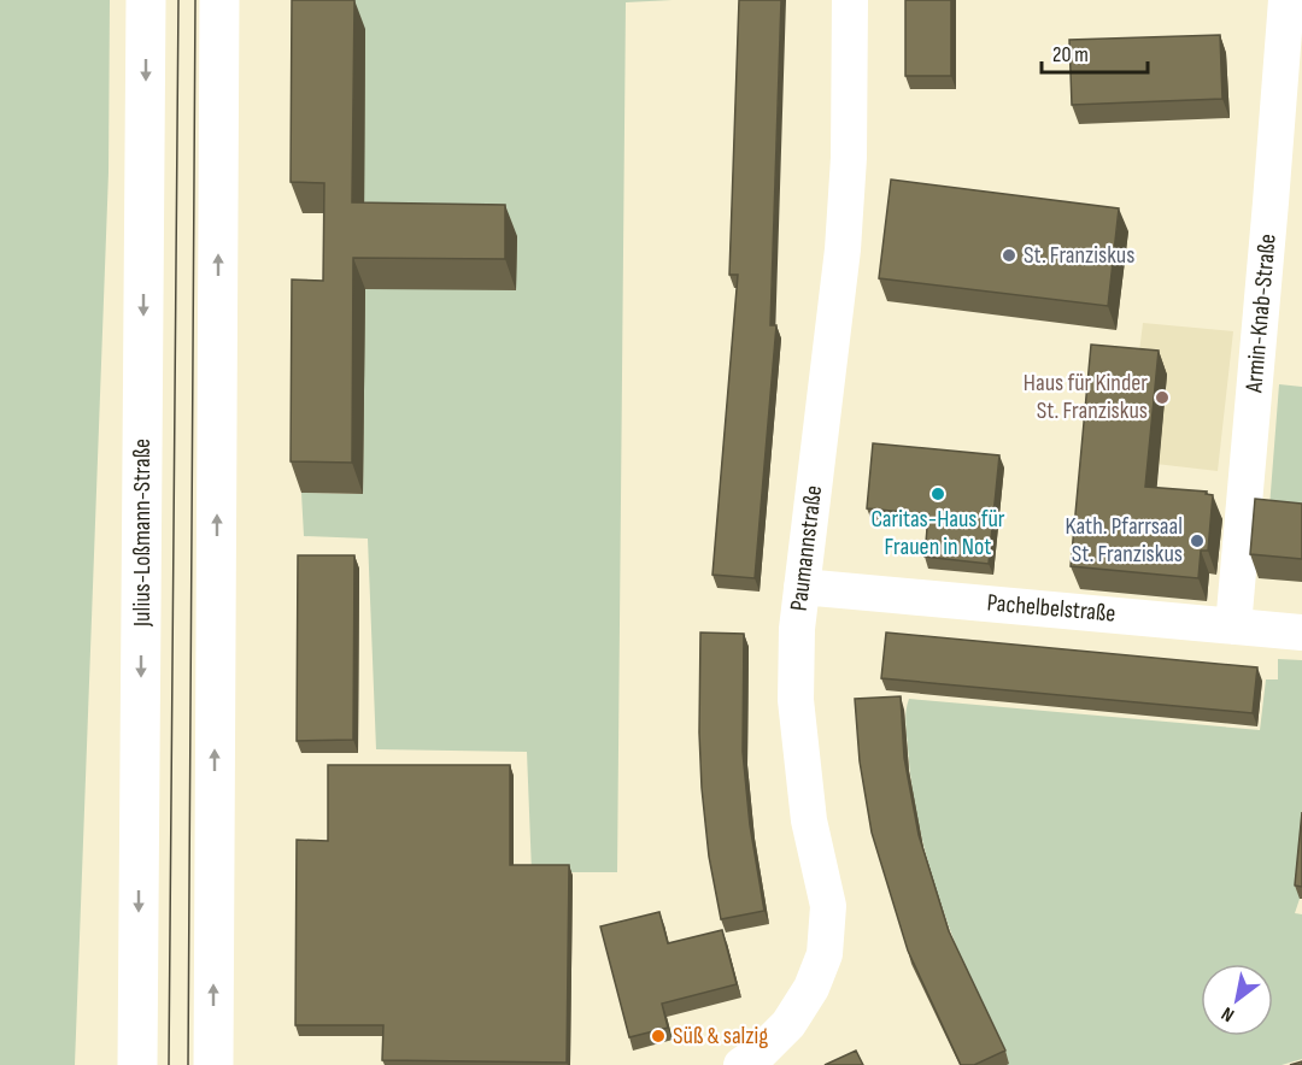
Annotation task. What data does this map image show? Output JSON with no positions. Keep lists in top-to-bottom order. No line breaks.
{"streets":{"main road":["Julius-Loßmann-Straße"],"street":["Armin-Knab-Straße","Paumannstraße","Pachelbelstraße"]},"crossings":[["Armin-Knab-Straße","Pachelbelstraße"],["Paumannstraße","Pachelbelstraße"]],"places":["St. Franziskus","Haus für Kinder St. Franziskus","Caritas-Haus für Frauen in Not","Kath. Pfarrsaal St. Franziskus","Süß & salzig"],"scale_bar":"20 m","north":"bottom left"}
